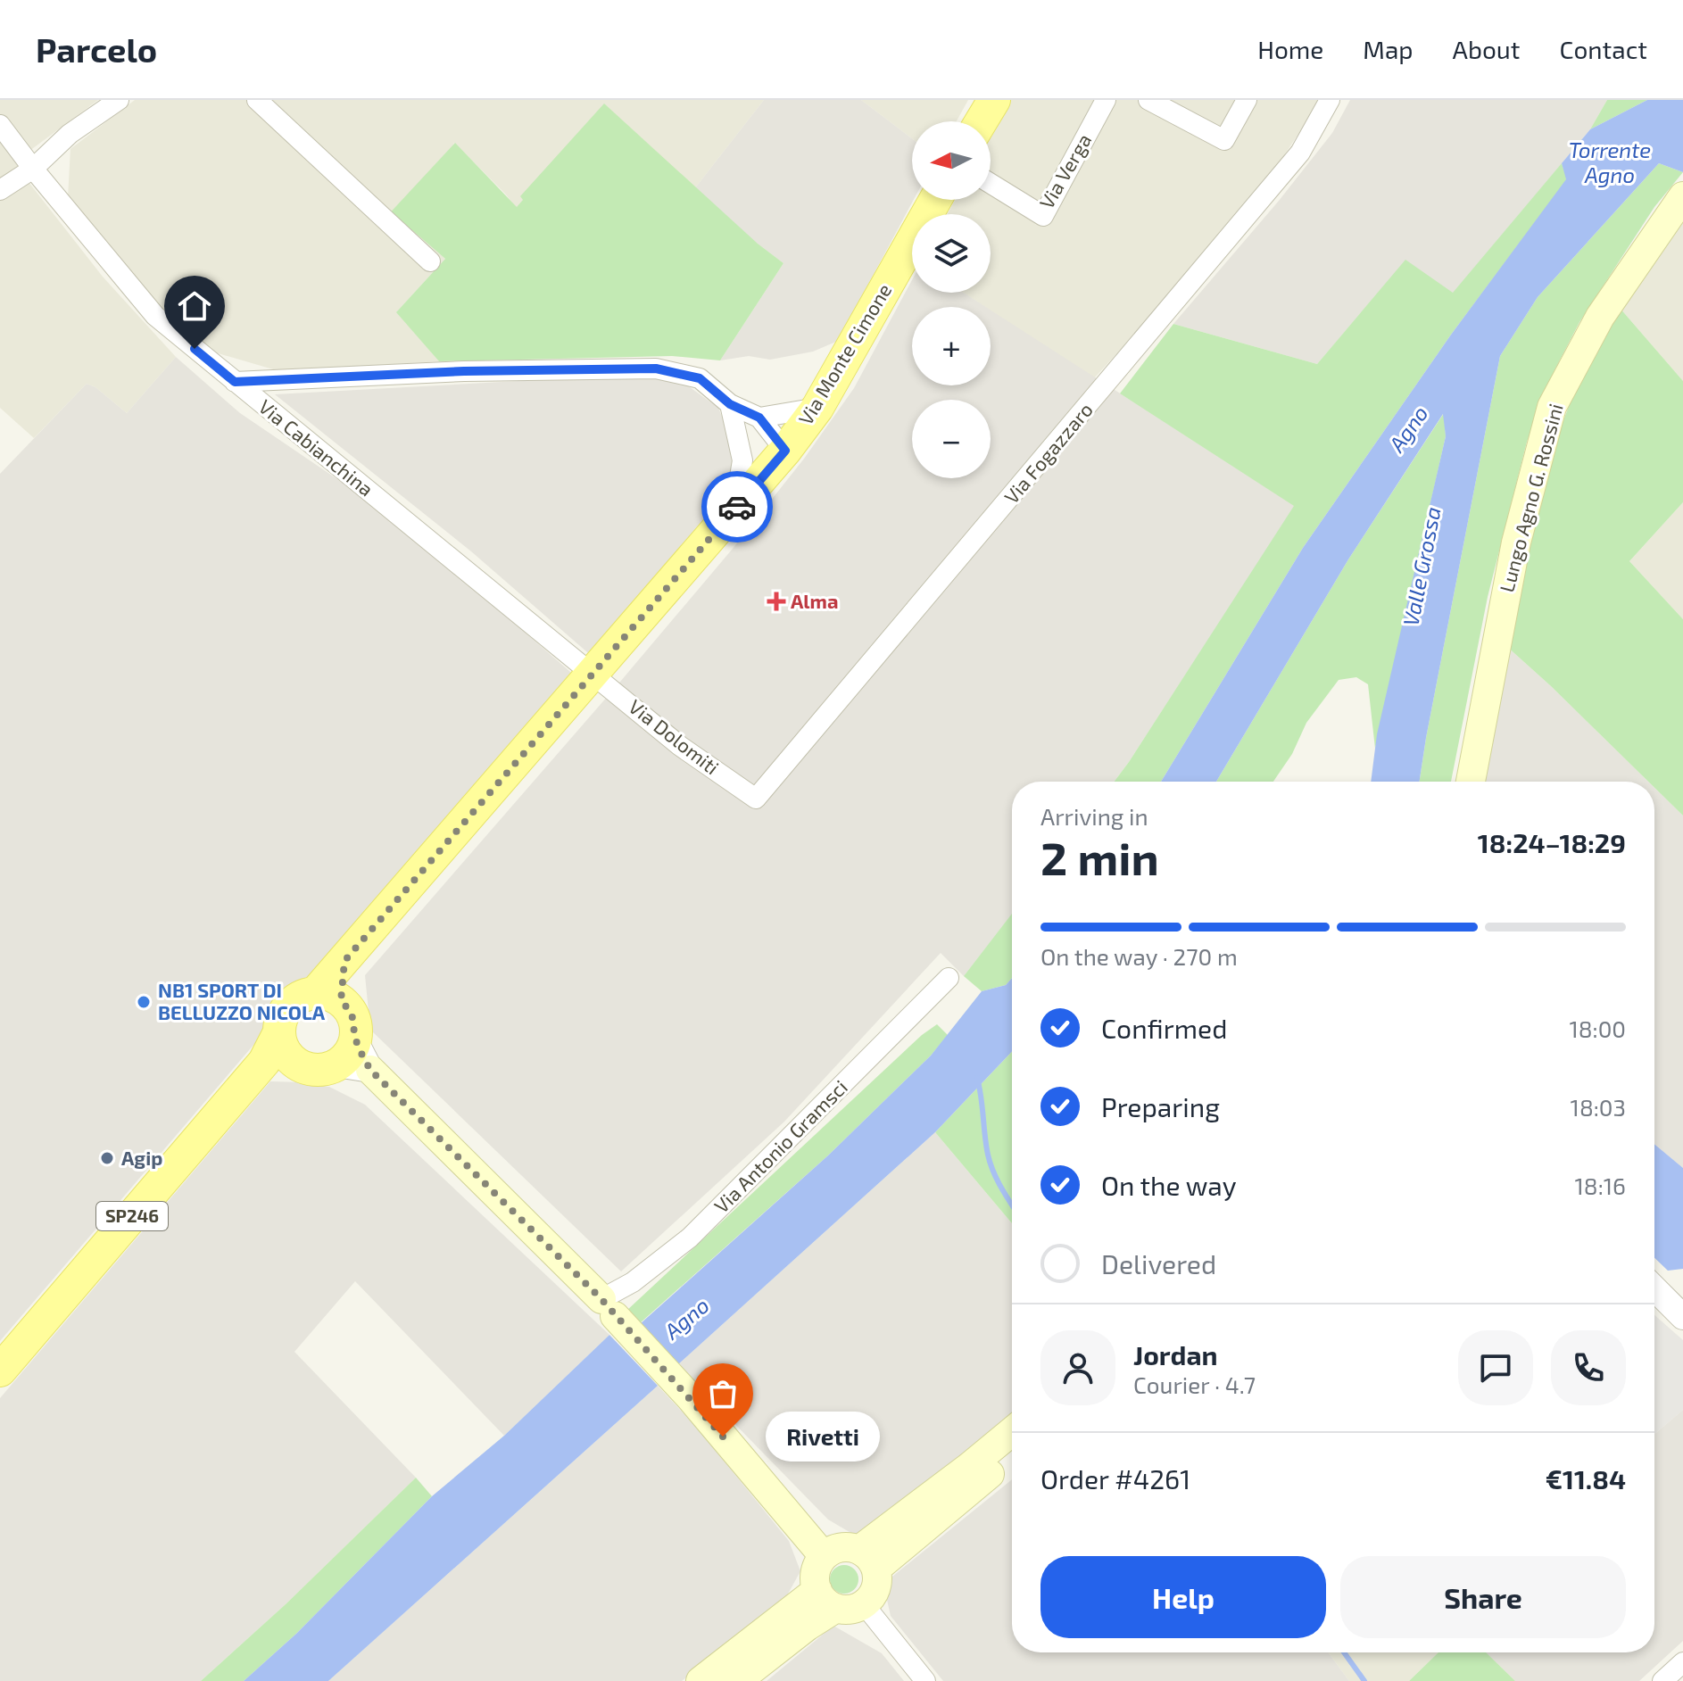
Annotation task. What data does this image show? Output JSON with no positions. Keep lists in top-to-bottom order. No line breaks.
{"streets":{"main road":["Via Monte Cimone","Lungo Agno G. Rossini","SP246"],"street":["Via Verga","Via Cabianchina","Via Fogazzaro","Via Dolomiti","Via Antonio Gramsci"]},"crossings":[["Via Monte Cimone","Via Cabianchina"],["Via Monte Cimone","Via Dolomiti"],["Via Cabianchina","Via Dolomiti"],["Via Fogazzaro","Via Dolomiti"]],"water":["Torrente Agno","Agno","Valle Grossa"],"places":{"health":["Alma"],"other":["NB1 SPORT DI BELLUZZO NICOLA","Agip","Rivetti"]},"north":"left","page":{"header":"Parcelo","nav":["Home","Map","About","Contact"],"map_buttons":["+","−"],"heading":["2 min","Arriving in","18:24–18:29"],"panel":["Jordan","Courier · 4.7","Order #4261","€11.84"],"bar":"On the way · 270 m","list":[["Confirmed","18:00"],["Preparing","18:03"],["On the way","18:16"],"Delivered"],"bubble":"Rivetti","buttons":["Help","Share"]}}
